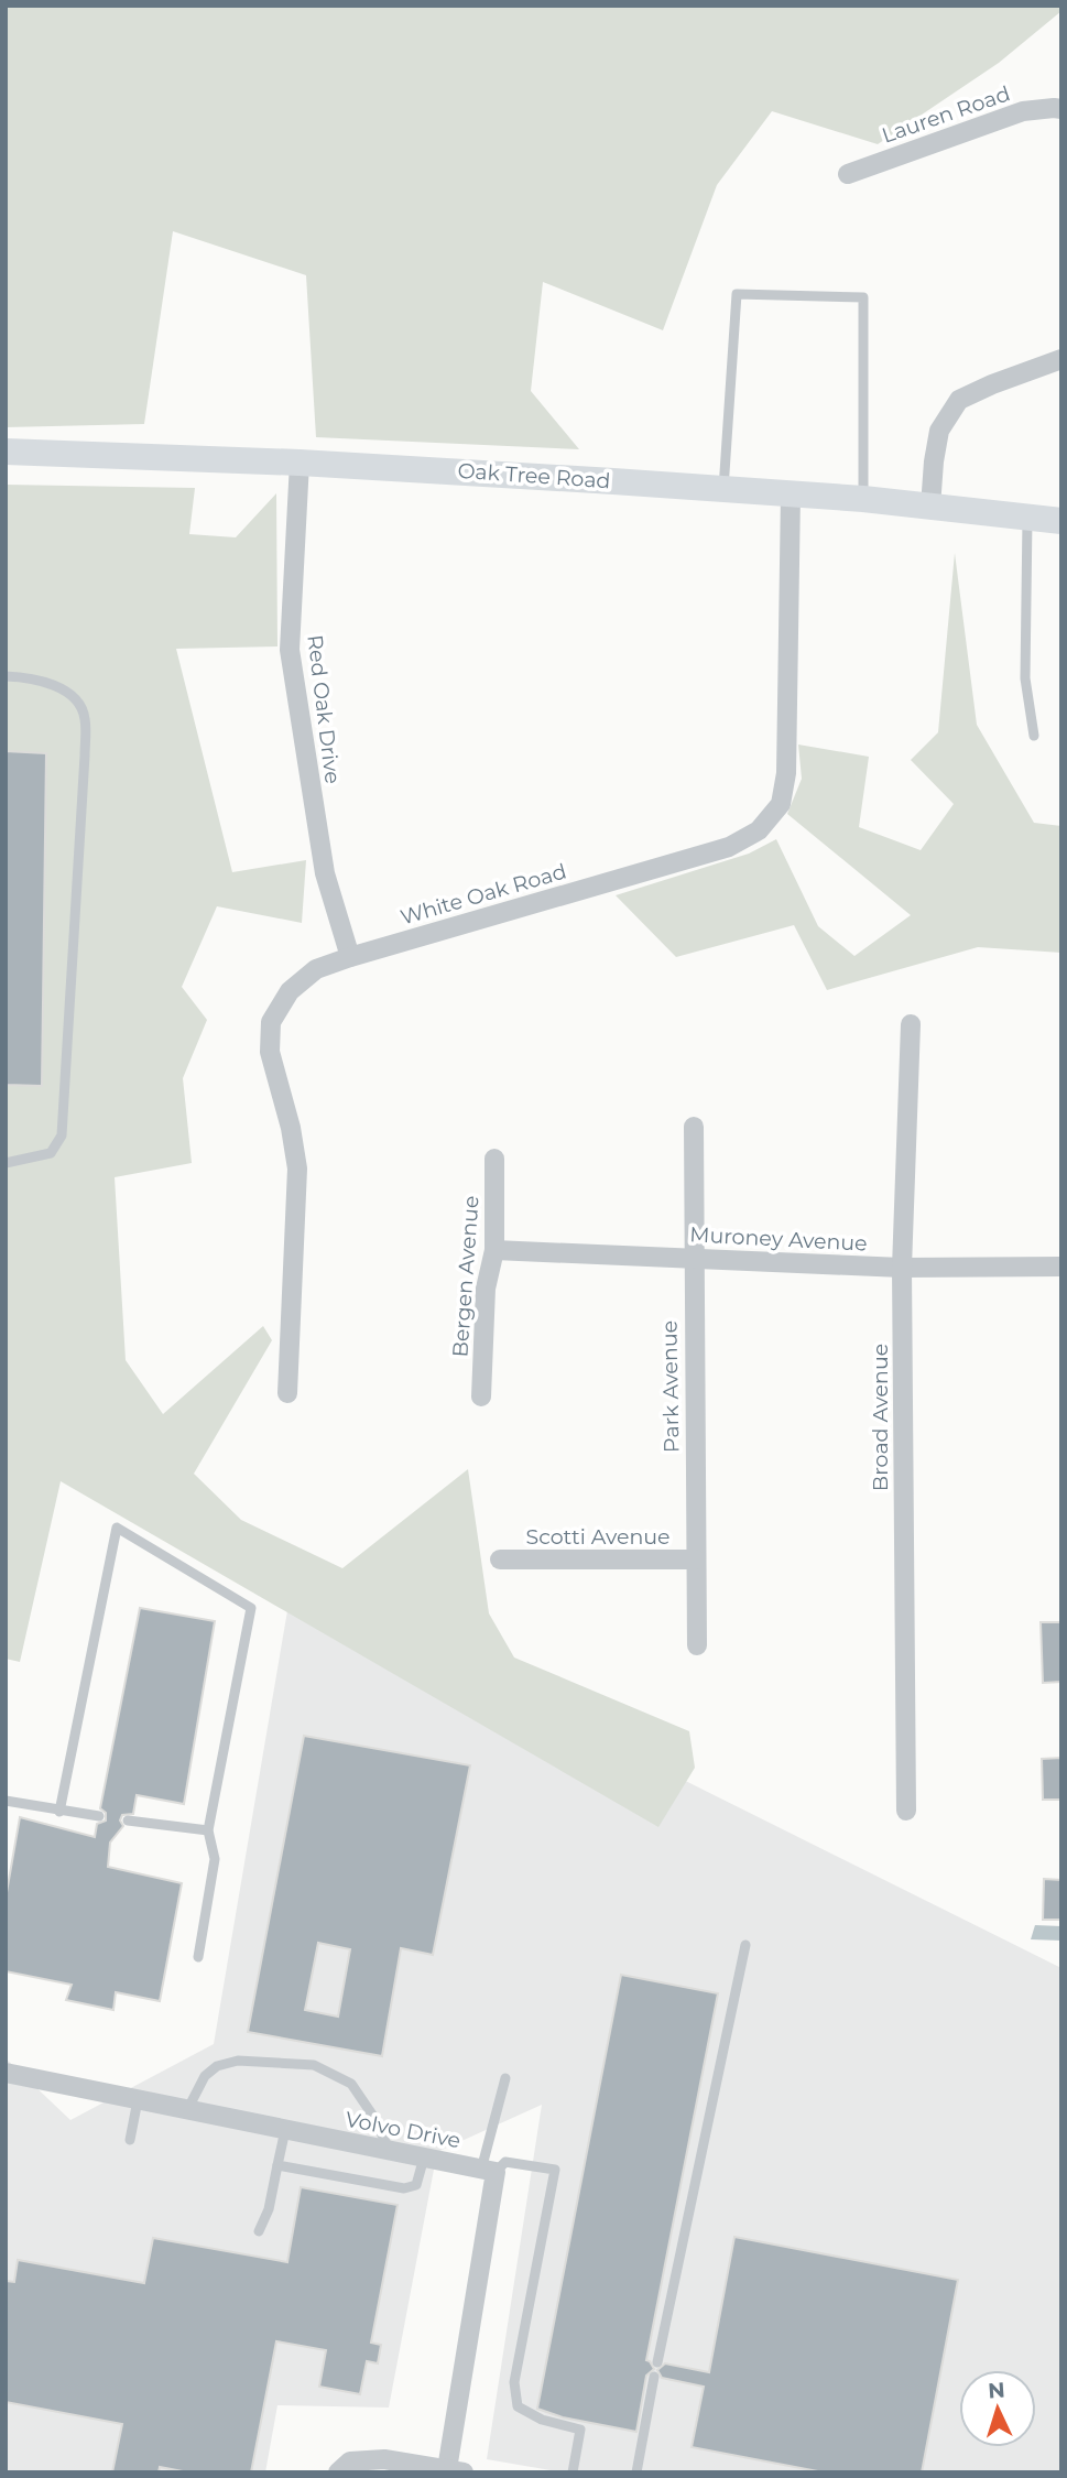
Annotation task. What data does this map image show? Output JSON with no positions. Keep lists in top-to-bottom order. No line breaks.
{"streets":{"street":["Lauren Road","Oak Tree Road","Red Oak Drive","White Oak Road","Muroney Avenue","Bergen Avenue","Park Avenue","Broad Avenue","Scotti Avenue","Volvo Drive"]},"crossings":[["Oak Tree Road","Red Oak Drive"],["Oak Tree Road","White Oak Road"],["Red Oak Drive","White Oak Road"],["Muroney Avenue","Bergen Avenue"],["Muroney Avenue","Park Avenue"],["Muroney Avenue","Broad Avenue"],["Park Avenue","Scotti Avenue"]],"north":"top"}
